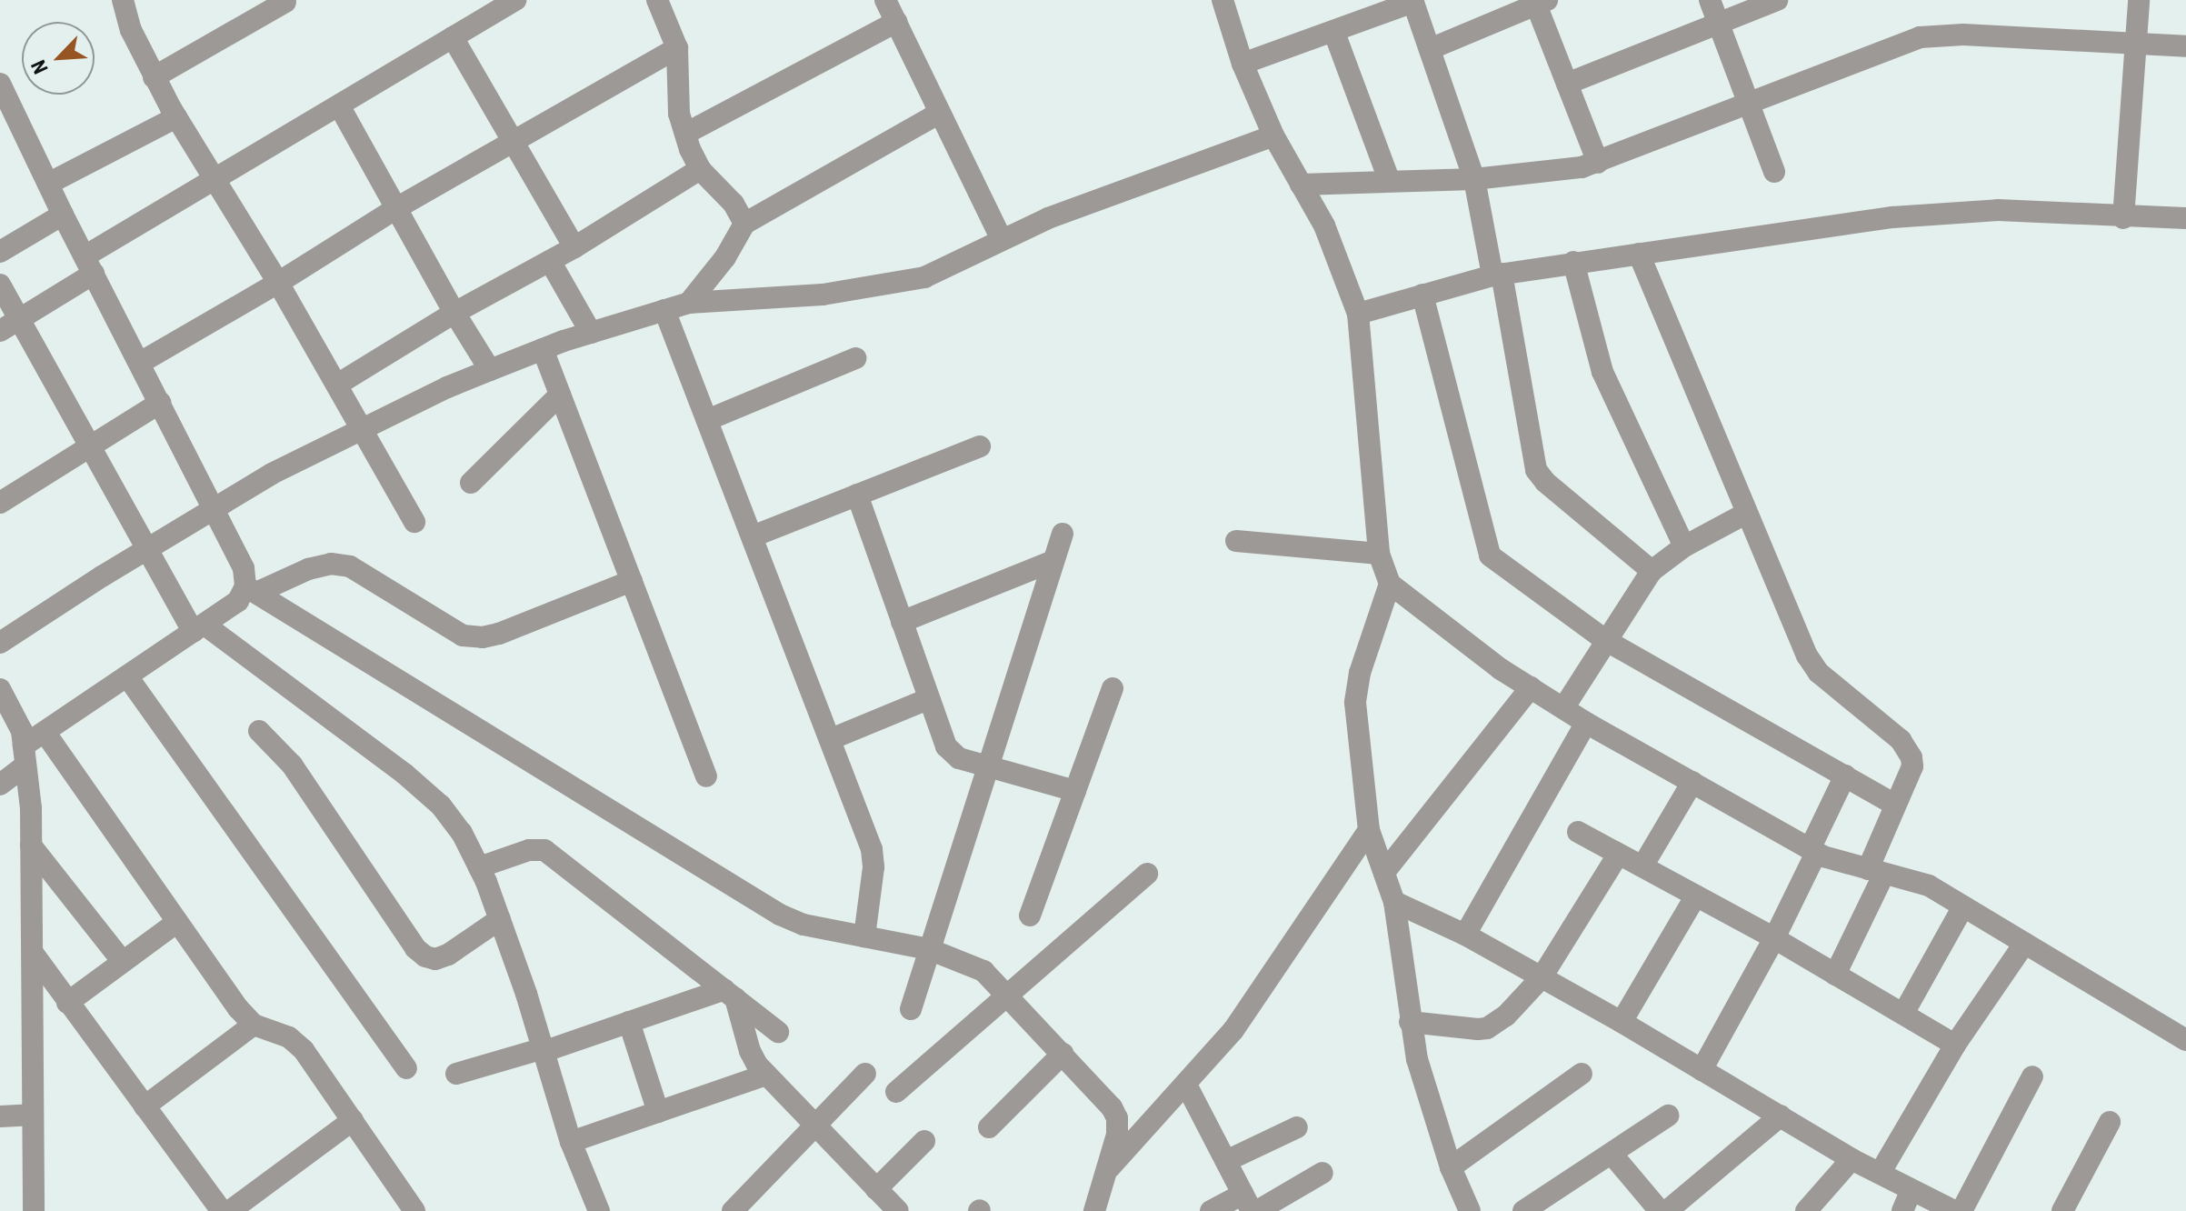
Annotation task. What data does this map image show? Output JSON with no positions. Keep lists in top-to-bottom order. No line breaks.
{"north":"bottom left"}
